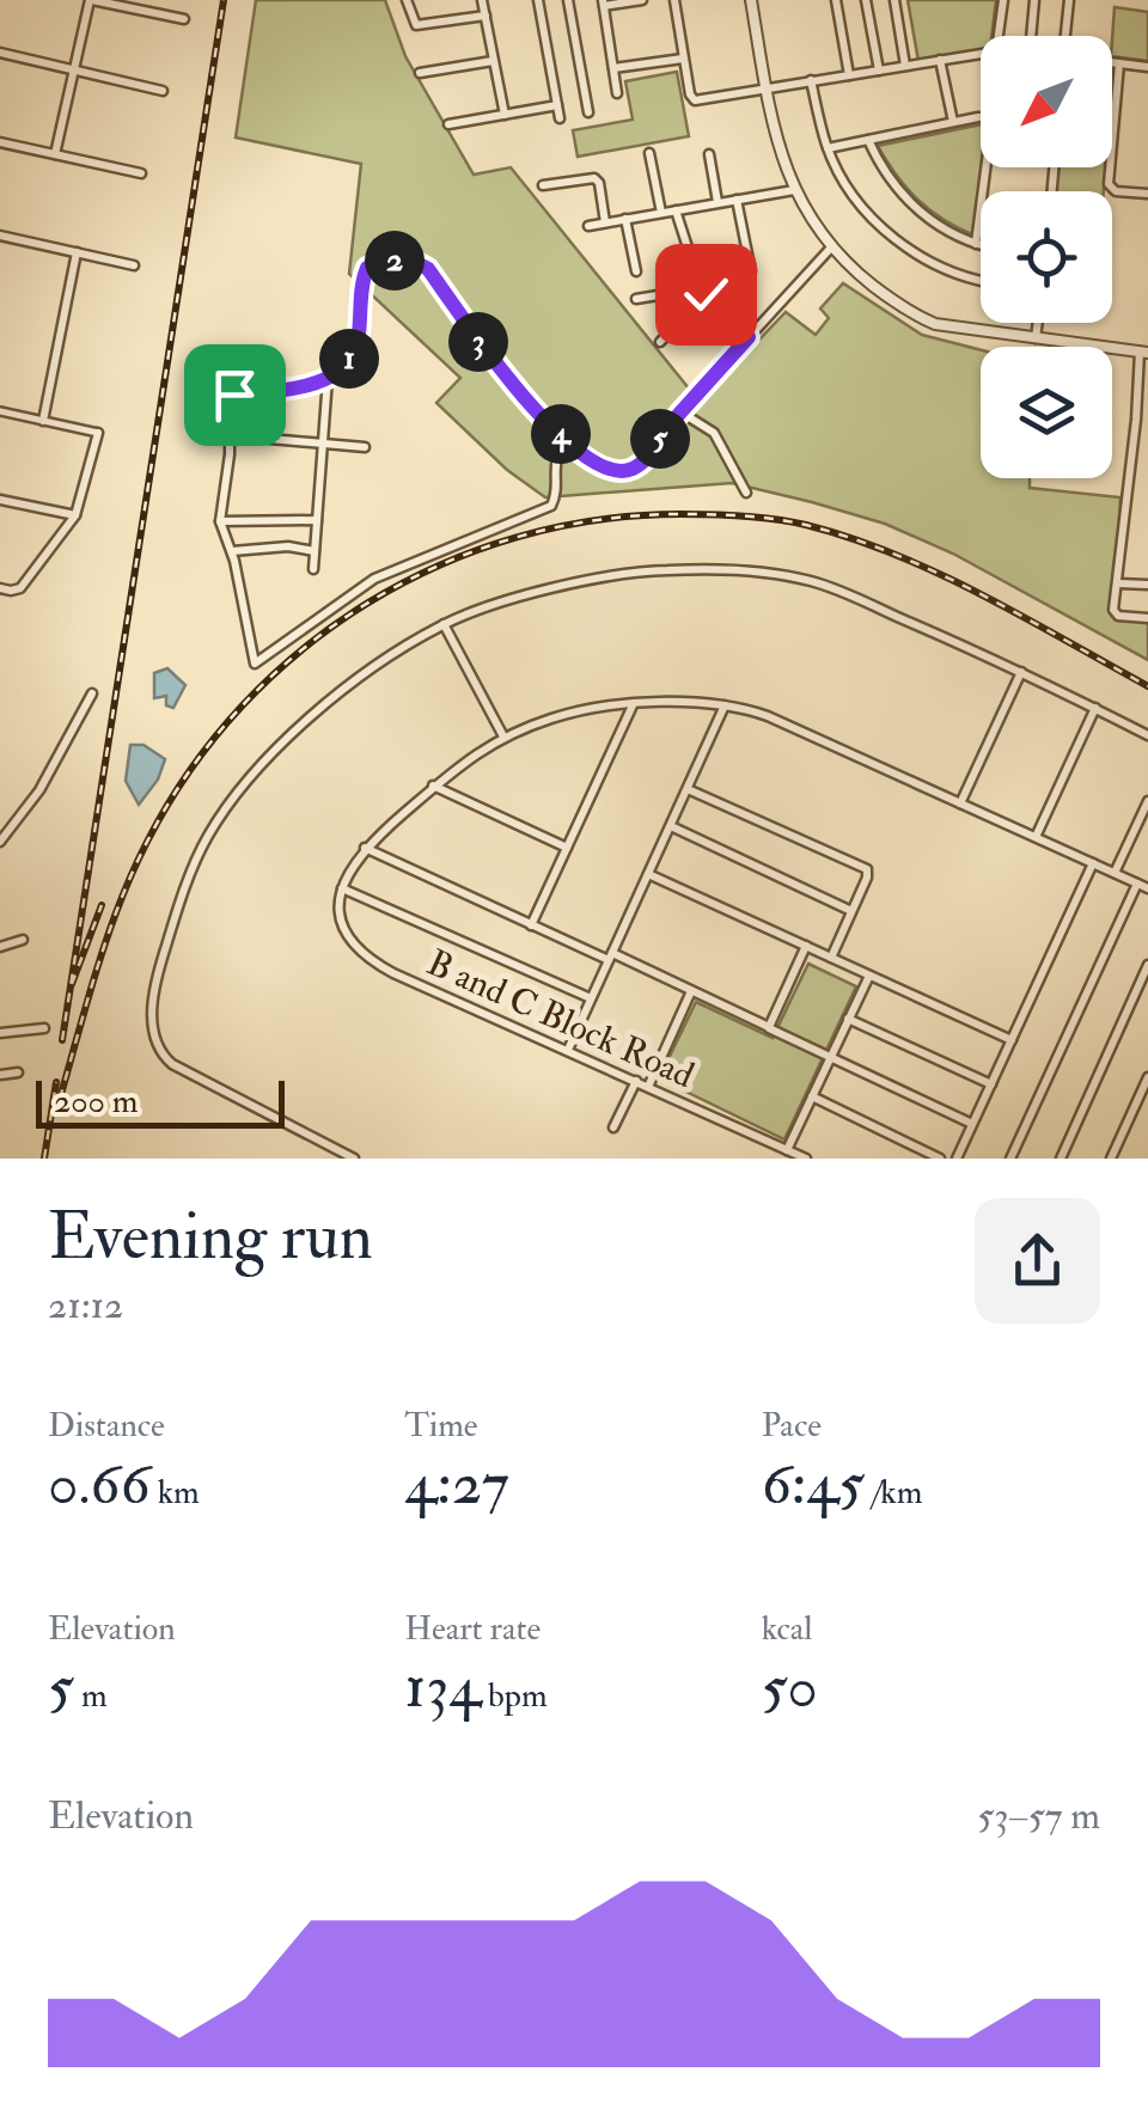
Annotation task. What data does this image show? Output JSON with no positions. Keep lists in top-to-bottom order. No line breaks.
{"streets":{"street":["B and C Block Road"]},"scale_bar":"200 m","north":"bottom left","page":{"pins":["2","3","1","4","5"],"scale":"200 m","heading":["Evening run","21:12"],"stats":[["Distance","0.66 km"],["Time","4:27"],["Pace","6:45 /km"],["Elevation","5 m"],["Heart rate","134 bpm"],["kcal","50"]],"chart":["Elevation","53–57 m"]}}
